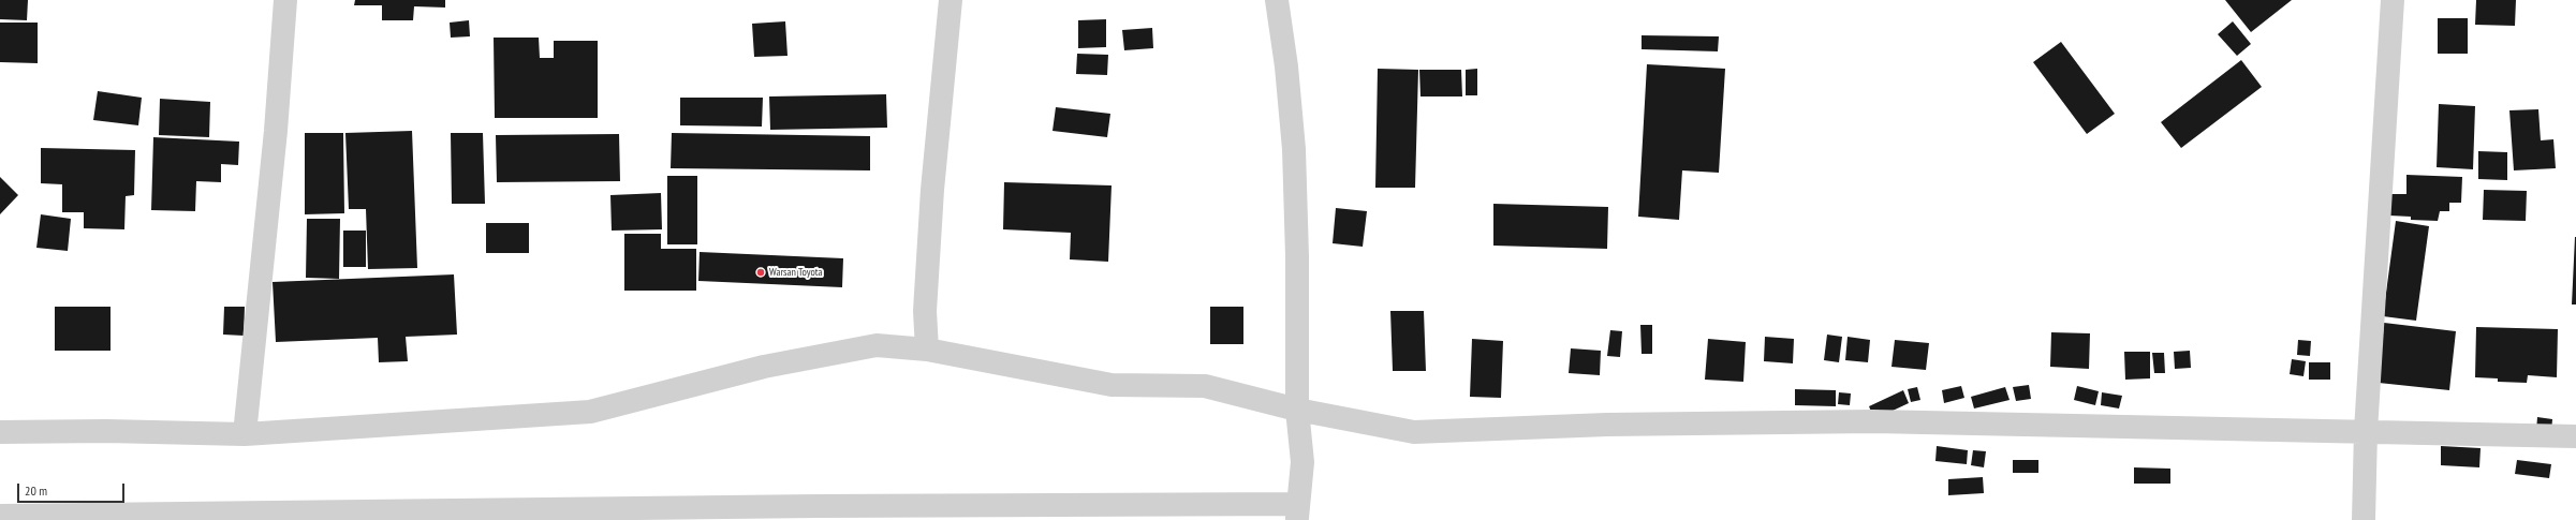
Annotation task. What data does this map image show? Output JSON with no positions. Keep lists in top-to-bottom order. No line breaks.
{"places":["Warsan Toyota"],"scale_bar":"20 m"}
